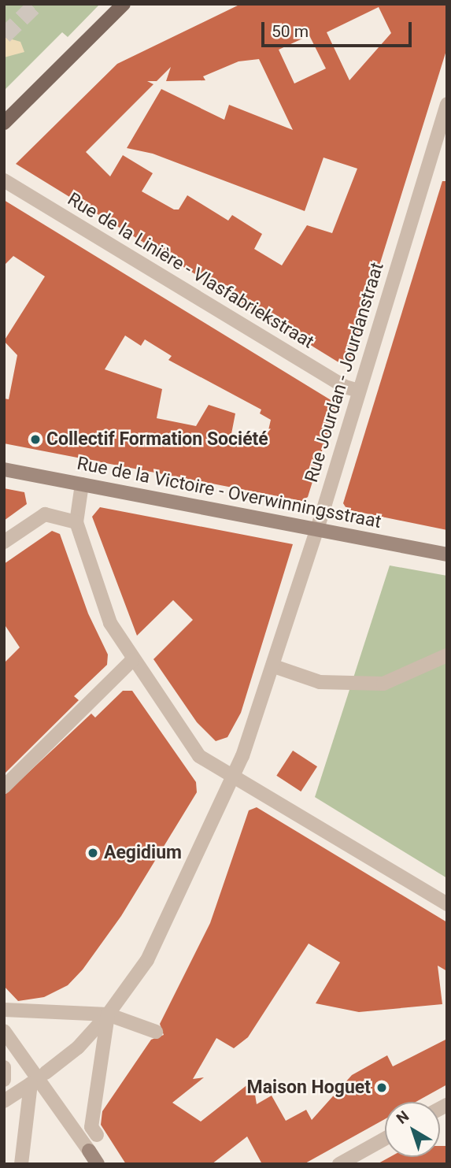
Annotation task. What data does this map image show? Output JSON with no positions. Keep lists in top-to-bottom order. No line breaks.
{"streets":{"street":["Rue de la Linière - Vlasfabriekstraat","Rue Jourdan - Jourdanstraat","Rue de la Victoire - Overwinningsstraat"]},"crossings":[["Rue de la Linière - Vlasfabriekstraat","Rue Jourdan - Jourdanstraat"],["Rue Jourdan - Jourdanstraat","Rue de la Victoire - Overwinningsstraat"]],"places":["Collectif Formation Société","Aegidium","Maison Hoguet"],"scale_bar":"50 m","north":"top left"}
